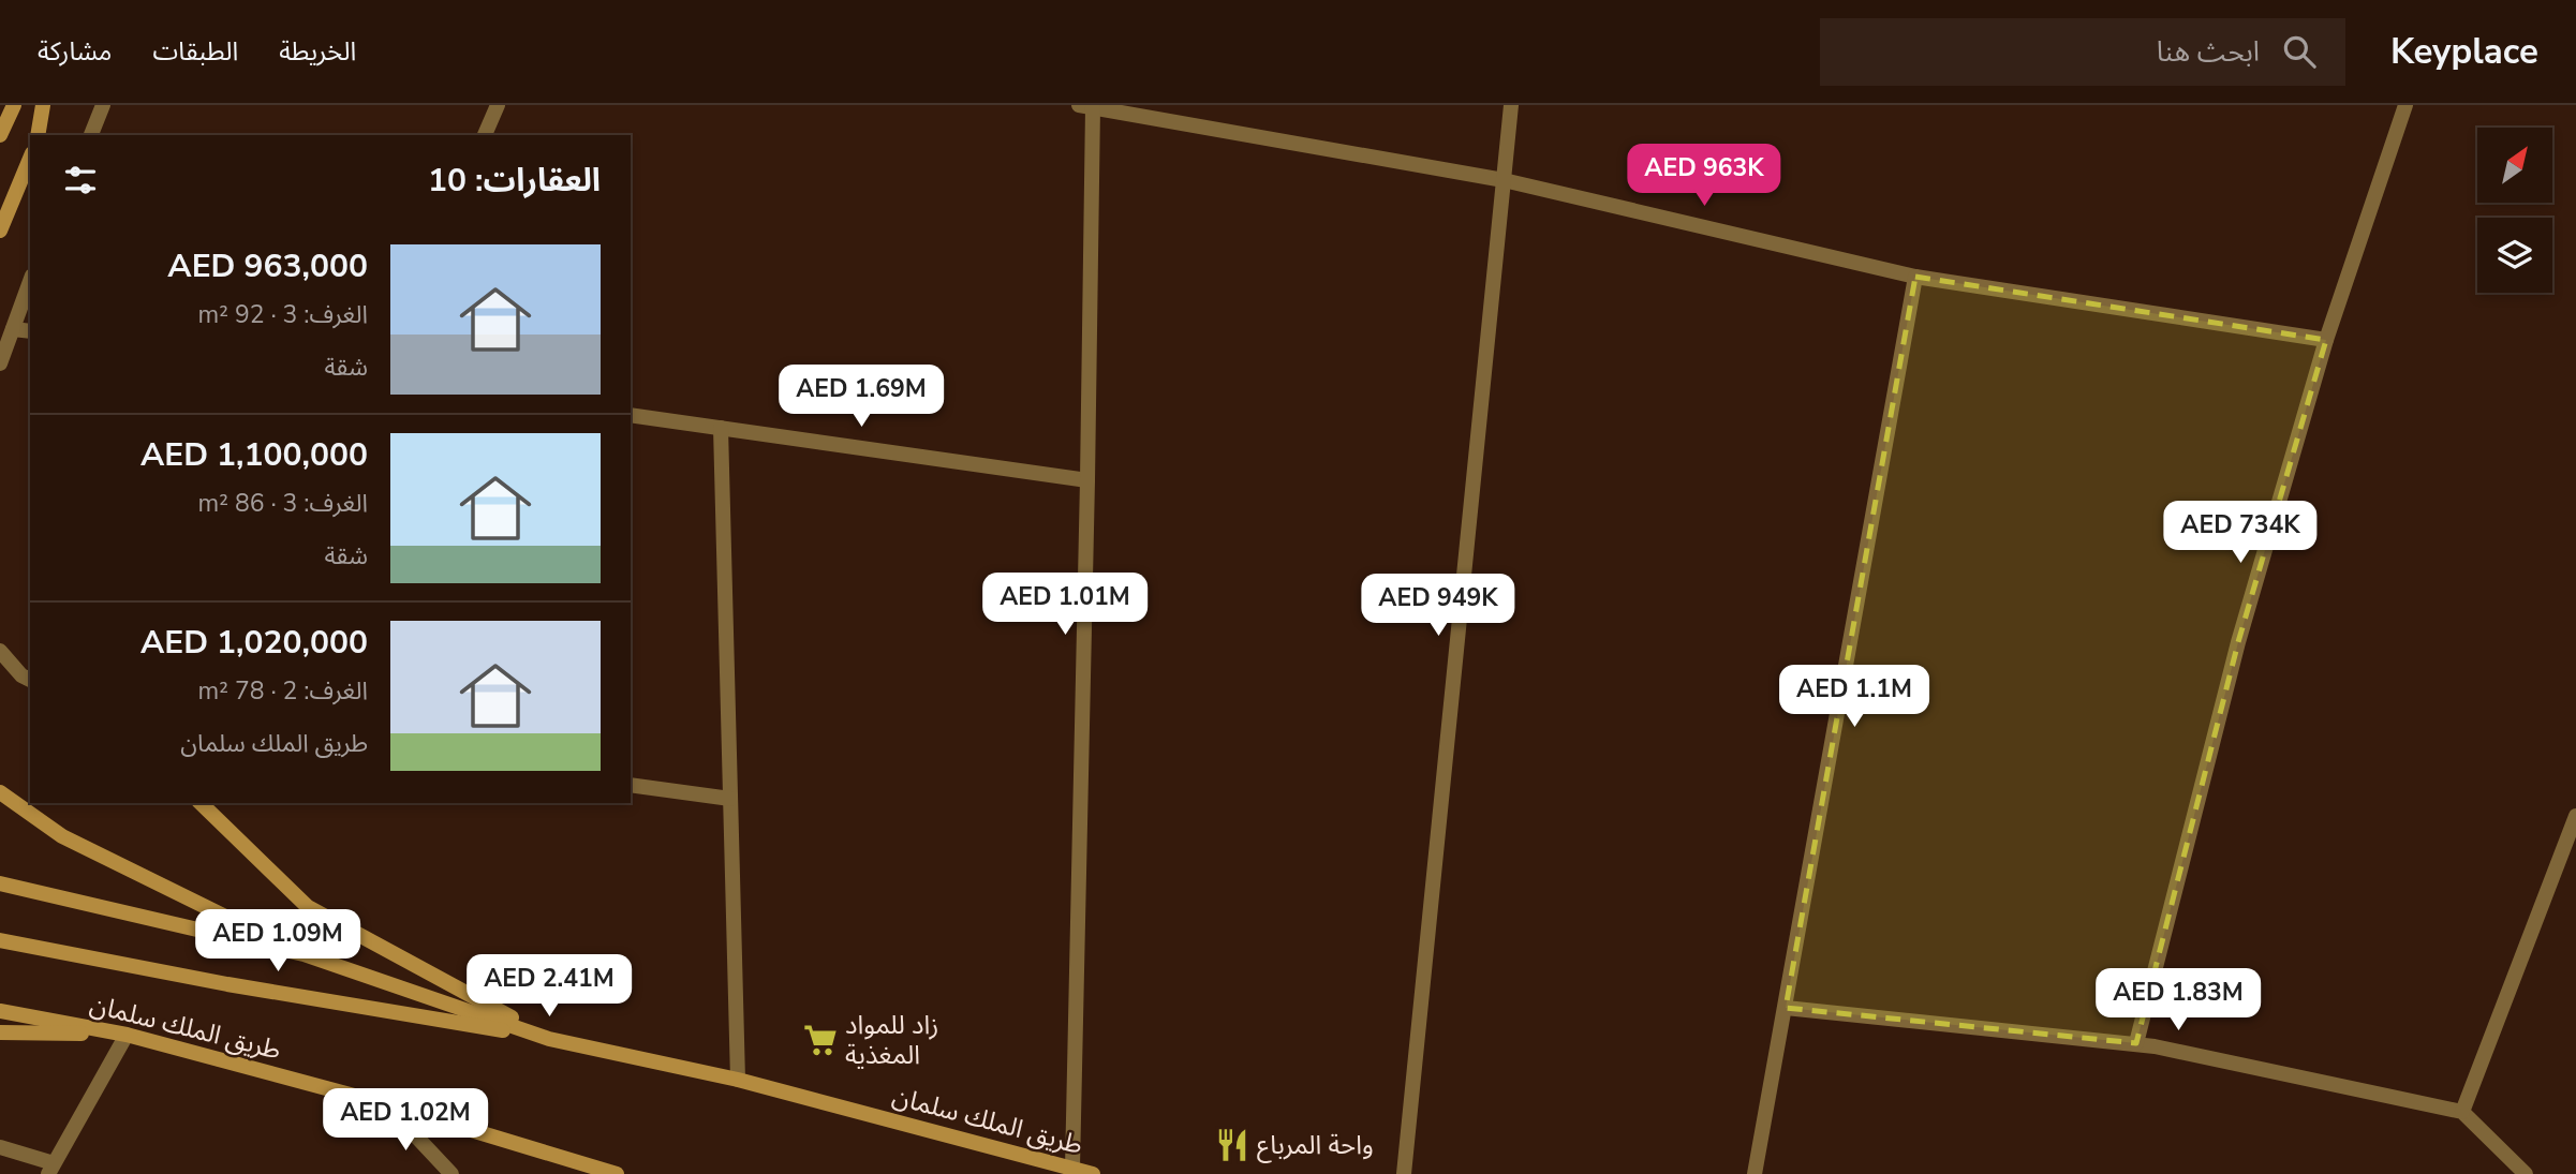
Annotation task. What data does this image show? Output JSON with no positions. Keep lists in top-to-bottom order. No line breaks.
{"streets":{"main road":["طريق الملك سلمان"]},"places":{"supermarket":["زاد للمواد المغذية"],"restaurant":["واحة المرباع"]},"north":"top right","page":{"header":"Keyplace","search":"ابحث هنا","nav":["الخريطة","الطبقات","مشاركة"],"heading":"العقارات: 10","price":["AED 963K","AED 1.69M","AED 734K","AED 1.01M","AED 949K","AED 1.1M","AED 1.09M","AED 2.41M","AED 1.83M","AED 1.02M"],"list":[{"name":"AED 963,000","note":"الغرف: 3 · 92 m² · شقة"},{"name":"AED 1,100,000","note":"الغرف: 3 · 86 m² · شقة"},{"name":"AED 1,020,000","note":"الغرف: 2 · 78 m² · طريق الملك سلمان"}]}}
